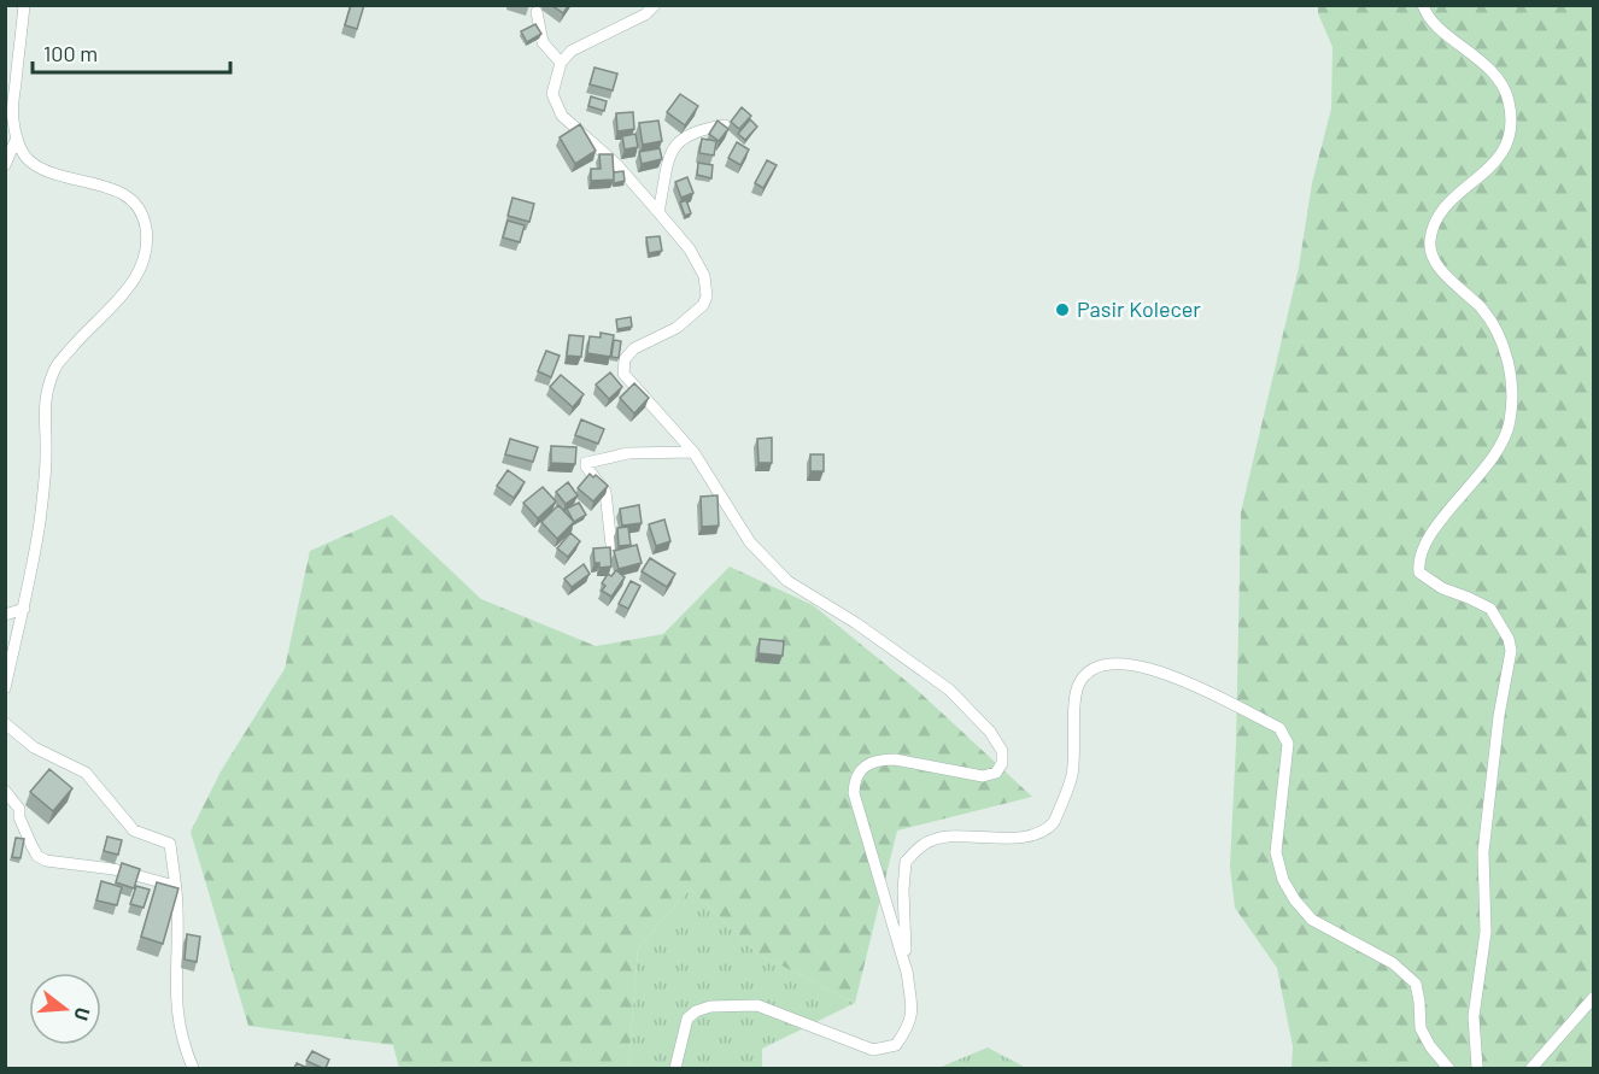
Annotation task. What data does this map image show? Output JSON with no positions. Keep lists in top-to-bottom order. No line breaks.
{"places":["Pasir Kolecer"],"scale_bar":"100 m","north":"right"}
